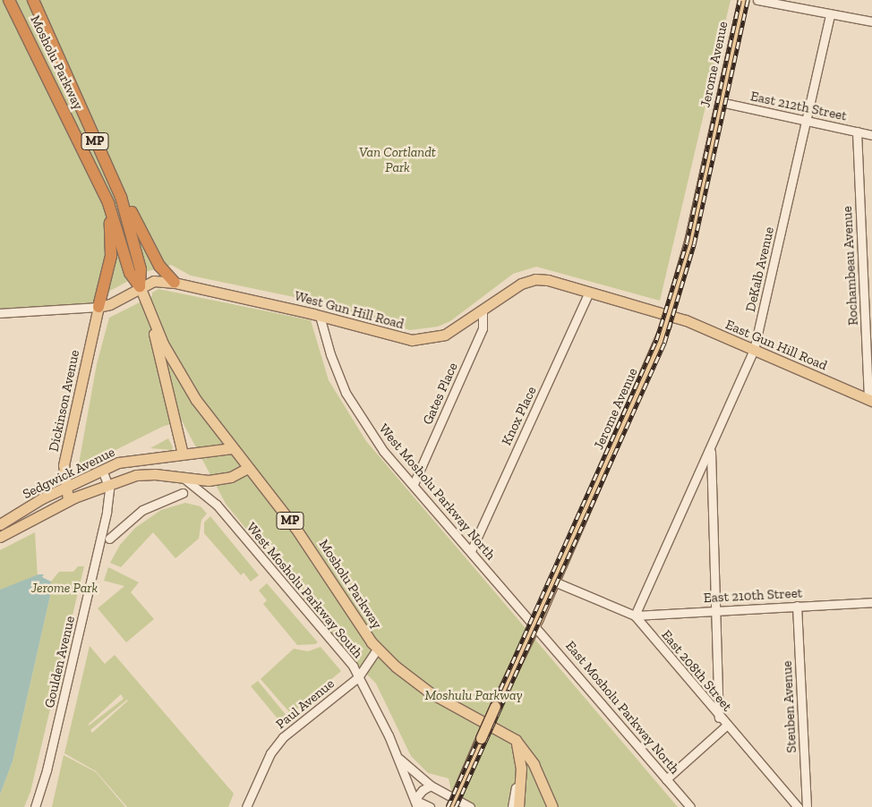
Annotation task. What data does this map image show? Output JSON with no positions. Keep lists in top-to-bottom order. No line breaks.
{"streets":{"highway":["Mosholu Parkway","MP"],"main road":["Jerome Avenue","West Gun Hill Road","East Gun Hill Road","Dickinson Avenue","Sedgwick Avenue"],"street":["East 212th Street","Rochambeau Avenue","DeKalb Avenue","Gates Place","Knox Place","West Mosholu Parkway North","West Mosholu Parkway South","East 210th Street","Goulden Avenue","East 208th Street","Paul Avenue","Steuben Avenue","East Mosholu Parkway North"]},"crossings":[["Mosholu Parkway","West Gun Hill Road"],["Mosholu Parkway","Sedgwick Avenue"],["Mosholu Parkway","Paul Avenue"],["Jerome Avenue","East 212th Street"],["Jerome Avenue","West Gun Hill Road"],["Jerome Avenue","East Gun Hill Road"],["Jerome Avenue","West Mosholu Parkway North"],["Jerome Avenue","West Mosholu Parkway South"],["Jerome Avenue","East 208th Street"],["Jerome Avenue","East Mosholu Parkway North"],["East 212th Street","Rochambeau Avenue"],["East 212th Street","DeKalb Avenue"],["Rochambeau Avenue","East Gun Hill Road"],["DeKalb Avenue","East Gun Hill Road"],["DeKalb Avenue","East 210th Street"],["DeKalb Avenue","East 208th Street"],["West Gun Hill Road","East Gun Hill Road"],["West Gun Hill Road","Gates Place"],["West Gun Hill Road","Dickinson Avenue"],["West Gun Hill Road","Knox Place"],["West Gun Hill Road","West Mosholu Parkway North"],["Gates Place","West Mosholu Parkway North"],["Dickinson Avenue","Sedgwick Avenue"],["Knox Place","West Mosholu Parkway North"],["Sedgwick Avenue","West Mosholu Parkway South"],["Sedgwick Avenue","Goulden Avenue"],["West Mosholu Parkway North","East Mosholu Parkway North"],["West Mosholu Parkway South","Paul Avenue"],["East 210th Street","East 208th Street"],["East 210th Street","Steuben Avenue"]],"parks":["Van Cortlandt Park","Jerome Park","Moshulu Parkway"]}
